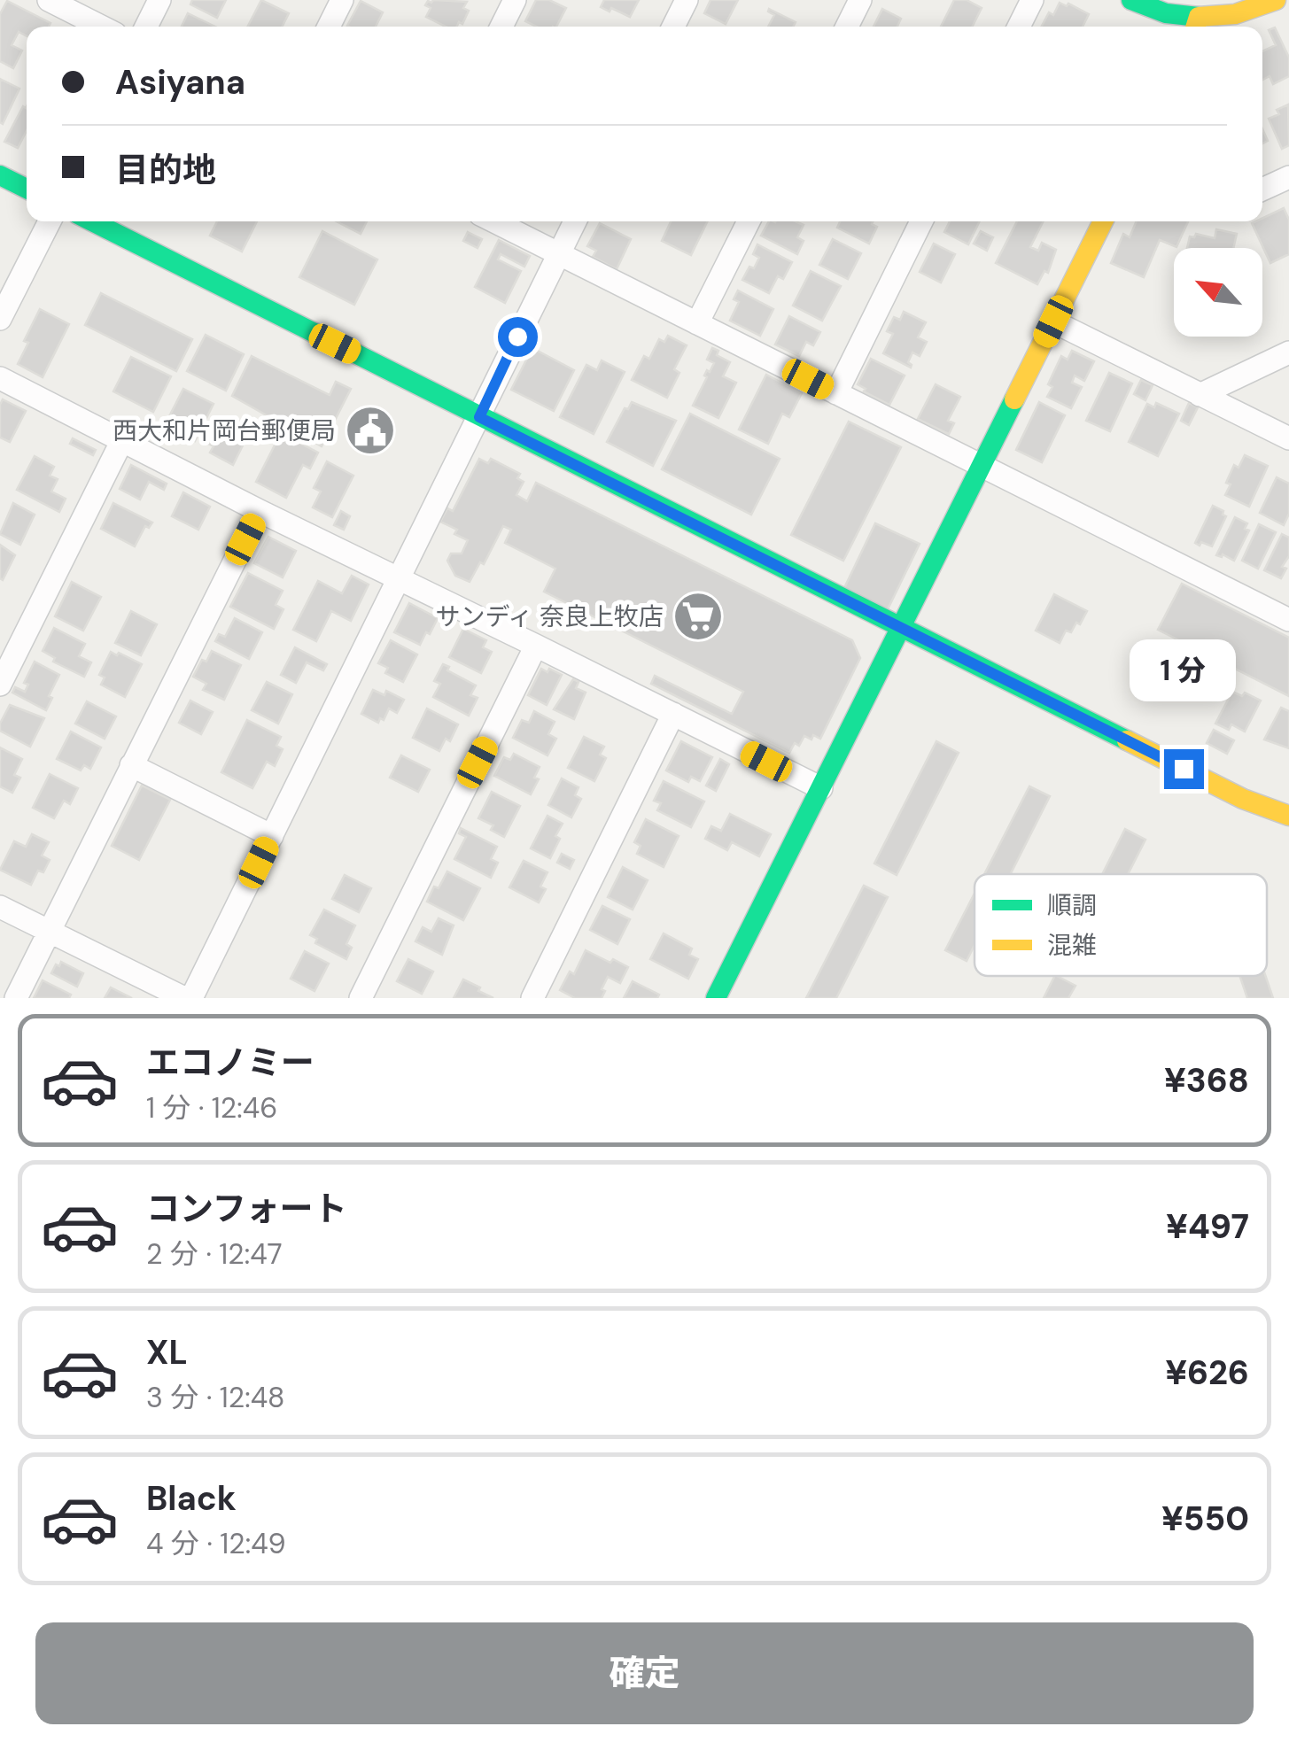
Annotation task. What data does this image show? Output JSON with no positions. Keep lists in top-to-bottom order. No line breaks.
{"places":{"public building":["西大和片岡台郵便局"],"supermarket":["サンディ 奈良上牧店"]},"legend":["順調","混雑"],"north":"top left","page":{"banner":["Asiyana","目的地"],"bubble":"1 分","list":[{"name":"エコノミー","note":"1 分 · 12:46","value":"¥368"},{"name":"コンフォート","note":"2 分 · 12:47","value":"¥497"},{"name":"XL","note":"3 分 · 12:48","value":"¥626"},{"name":"Black","note":"4 分 · 12:49","value":"¥550"}],"buttons":"確定"}}
